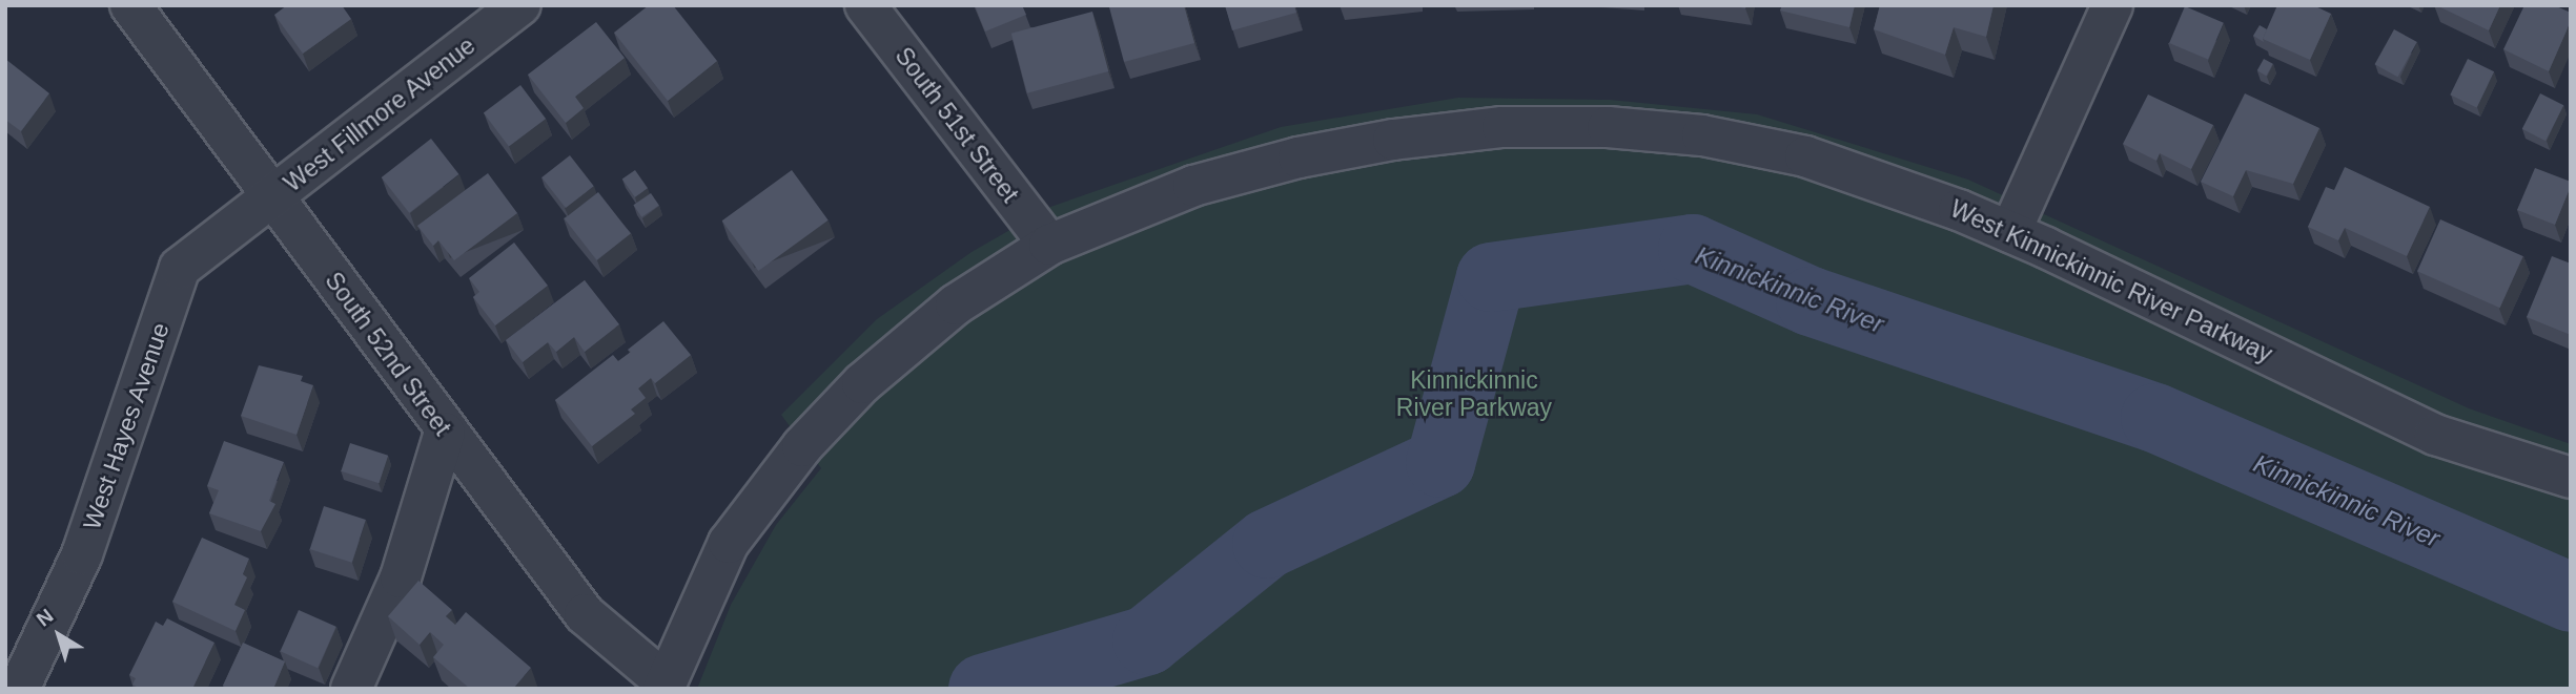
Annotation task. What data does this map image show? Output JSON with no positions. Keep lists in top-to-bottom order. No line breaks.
{"streets":{"street":["West Fillmore Avenue","South 51st Street","West Kinnickinnic River Parkway","South 52nd Street","West Hayes Avenue"]},"crossings":[["West Fillmore Avenue","South 52nd Street"],["West Fillmore Avenue","West Hayes Avenue"],["South 51st Street","West Kinnickinnic River Parkway"],["West Kinnickinnic River Parkway","South 52nd Street"],["South 52nd Street","West Hayes Avenue"]],"water":["Kinnickinnic River"],"parks":["Kinnickinnic River Parkway"],"north":"top left"}
